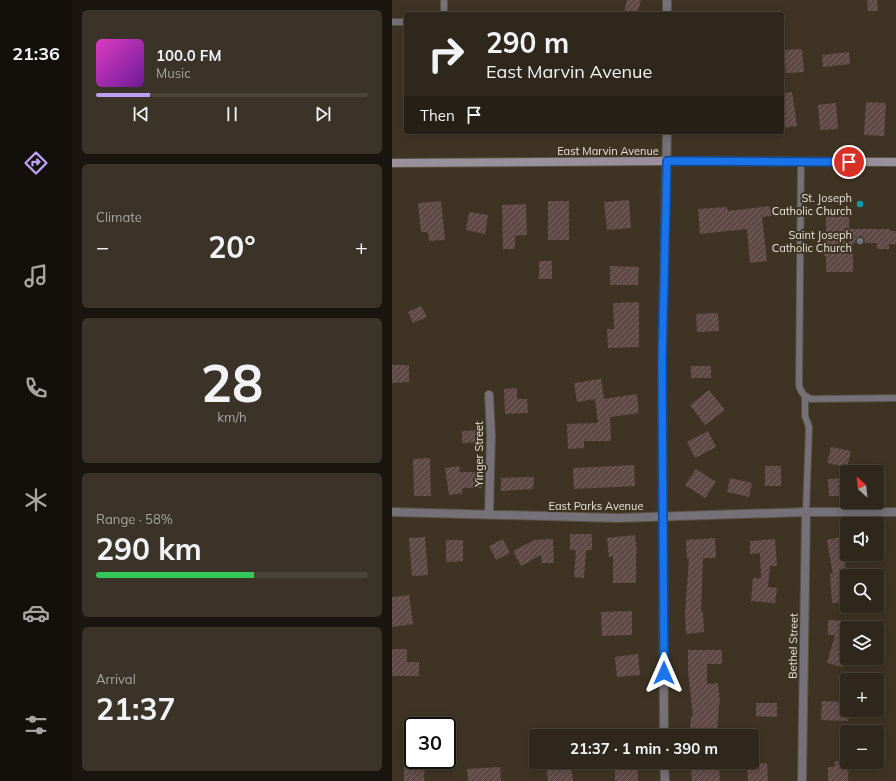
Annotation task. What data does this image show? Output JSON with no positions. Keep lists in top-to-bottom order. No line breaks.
{"streets":{"main road":["East Marvin Avenue"],"street":["Yinger Street","East Parks Avenue","Bethel Street"]},"crossings":[["Yinger Street","East Parks Avenue"],["East Parks Avenue","Bethel Street"]],"places":["St. Joseph Catholic Church","Saint Joseph Catholic Church"],"north":"top left","page":{"tabs":"21:36","turn":["290 m","East Marvin Avenue"],"song":["100.0 FM","Music"],"then":"Then","tile":["Climate",["28","km/h"],["Range · 58%","290 km"],["Arrival","21:37"]],"heat":["−","20°","+"],"map_buttons":["+","−"],"limit":"30","trip":"21:37 · 1 min · 390 m"}}
